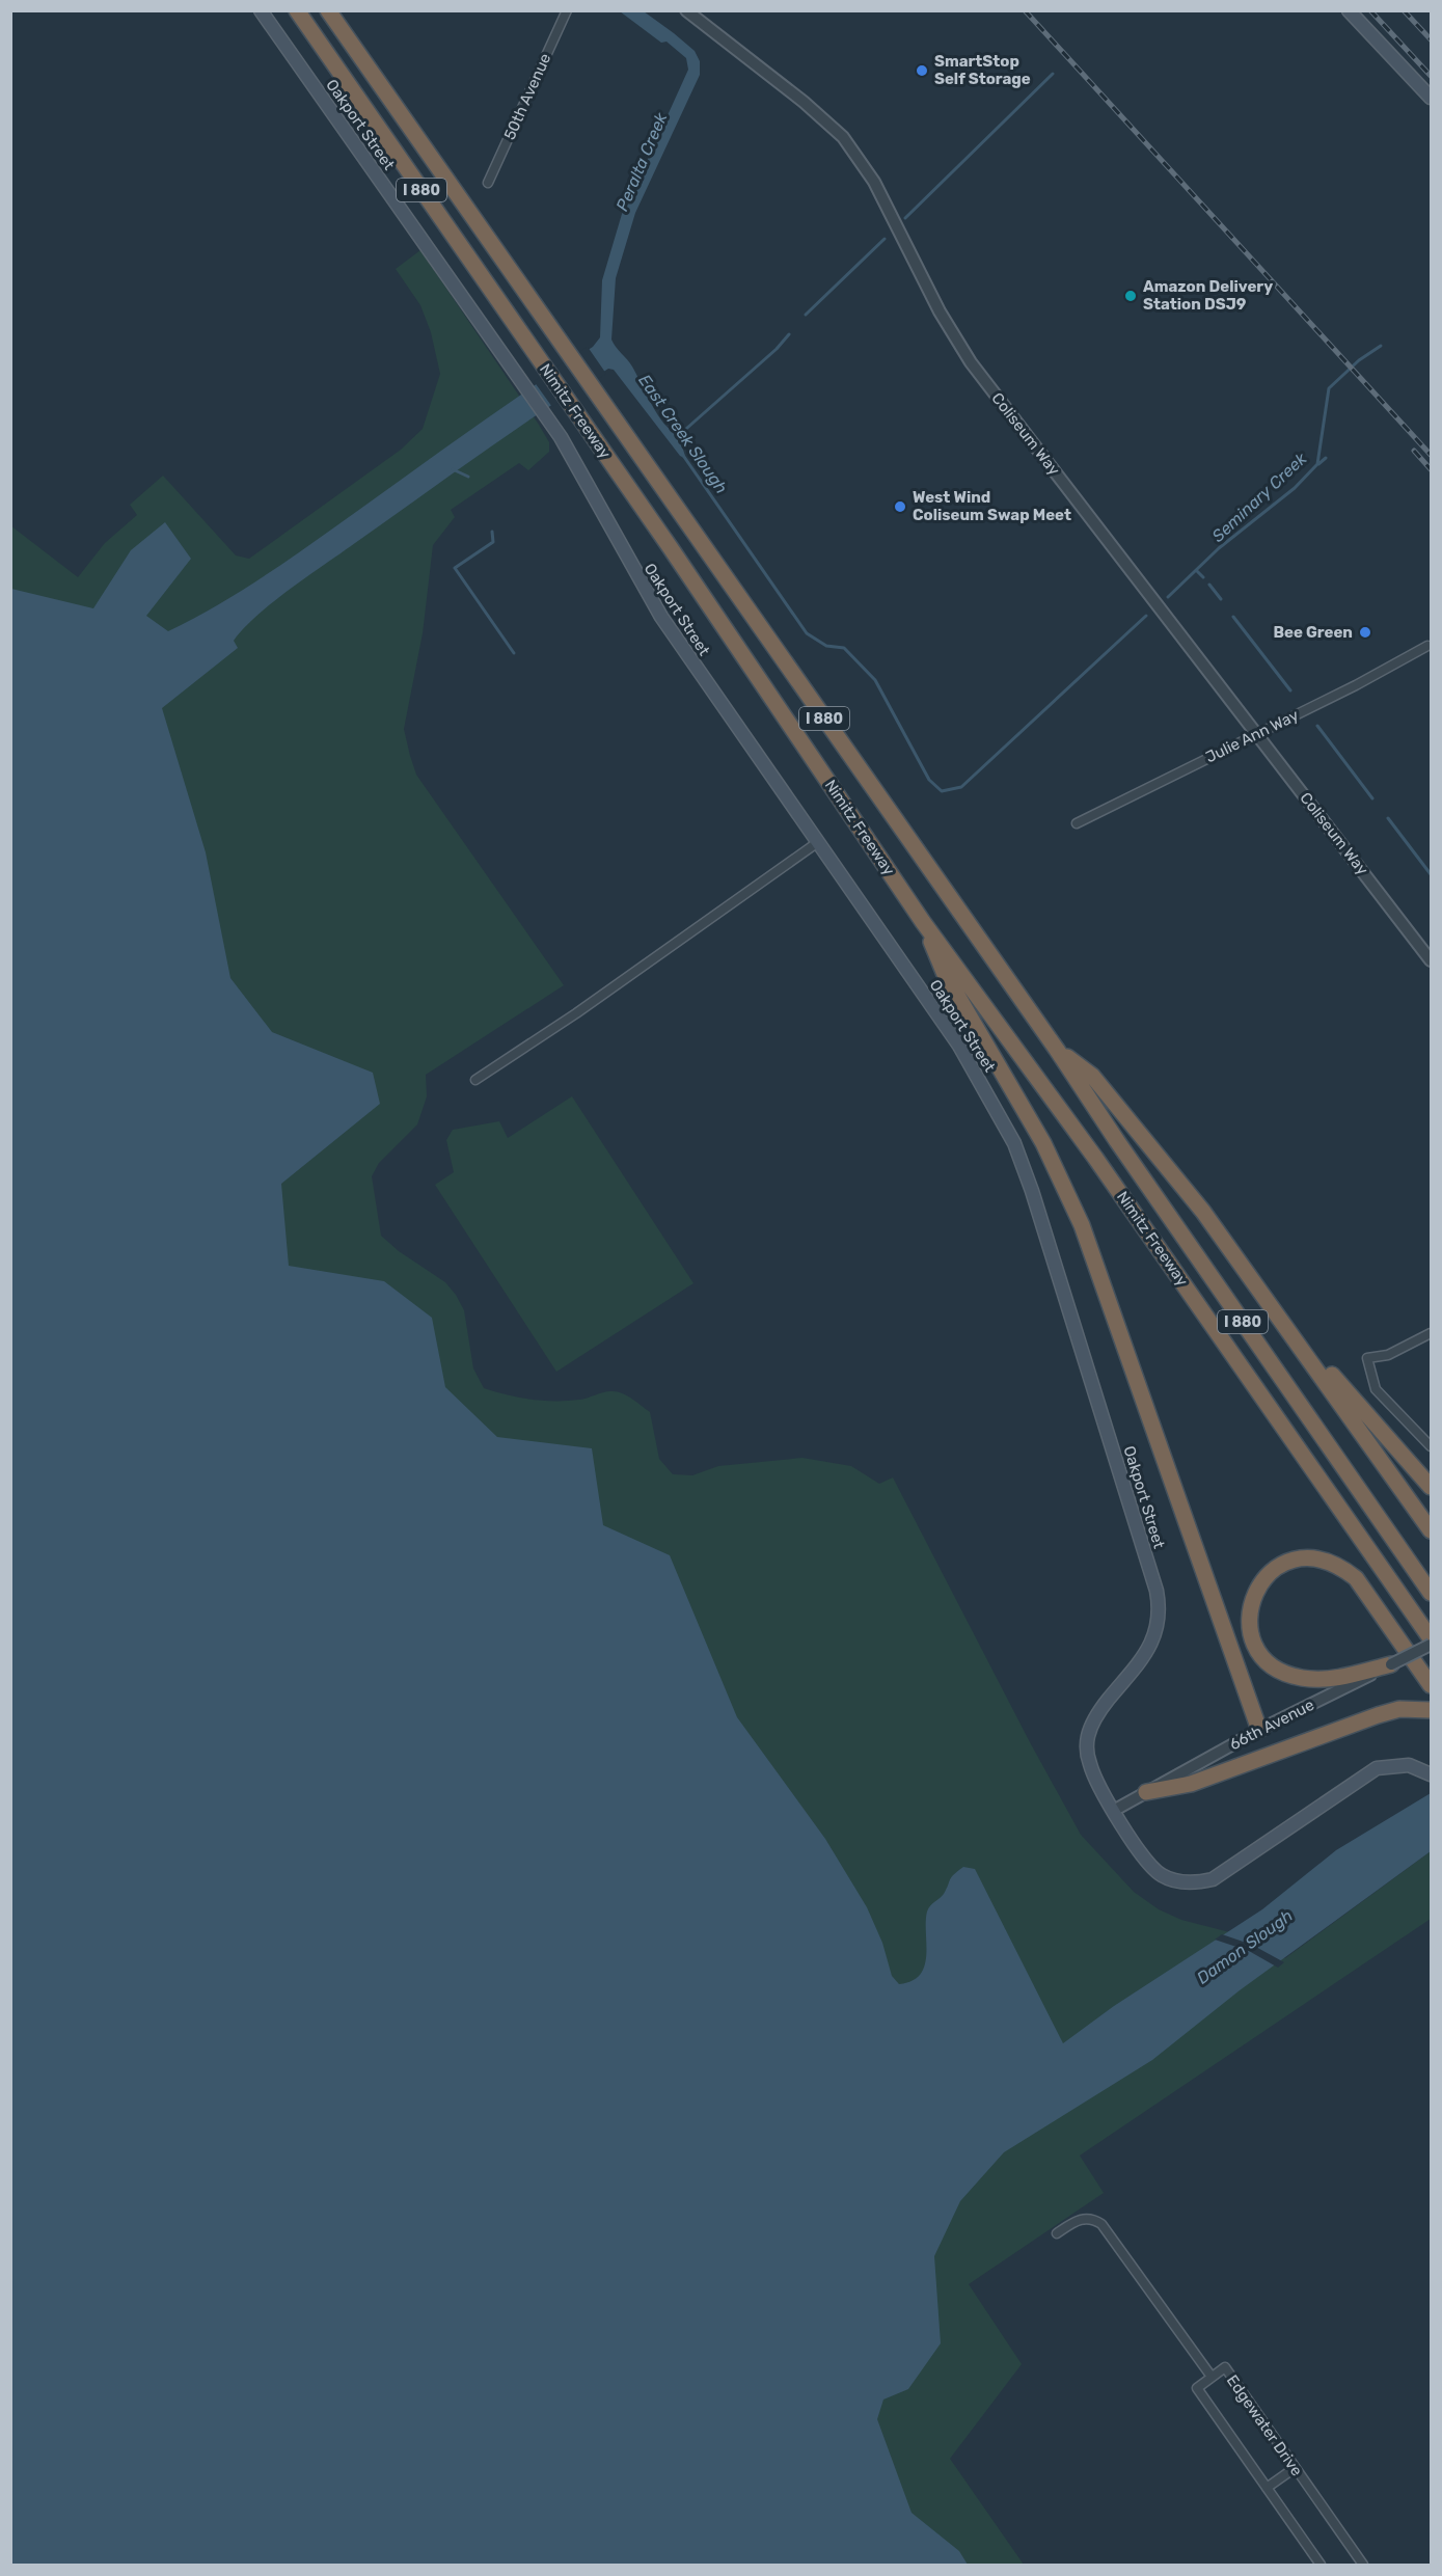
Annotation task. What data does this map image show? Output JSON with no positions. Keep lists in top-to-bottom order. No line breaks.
{"streets":{"highway":["I 880","Nimitz Freeway"],"main road":["Oakport Street"],"street":["50th Avenue","Coliseum Way","Julie Ann Way","66th Avenue","Edgewater Drive"]},"crossings":[["Oakport Street","66th Avenue"],["Coliseum Way","Julie Ann Way"]],"water":["Peralta Creek","East Creek Slough","Seminary Creek","Damon Slough"],"places":["SmartStop Self Storage","Amazon Delivery Station DSJ9","West Wind Coliseum Swap Meet","Bee Green"]}
